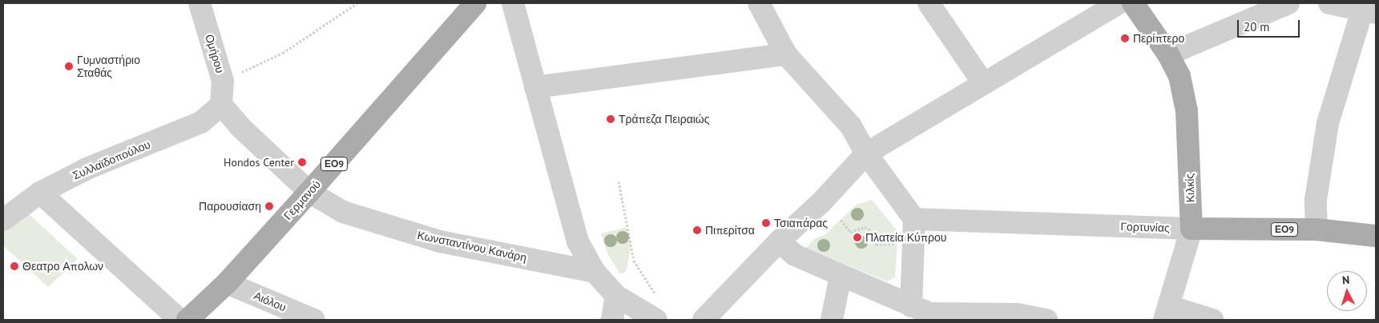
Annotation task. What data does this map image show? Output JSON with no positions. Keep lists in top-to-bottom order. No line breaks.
{"streets":{"main road":["ΕΟ9","Κιλκίς","Γερμανού","Γορτυνίας"],"street":["Ομήρου","Συλλαϊδοπούλου","Κωνσταντίνου Κανάρη","Αιόλου"]},"crossings":[["Ομήρου","Συλλαϊδοπούλου"],["Ομήρου","Κωνσταντίνου Κανάρη"],["Συλλαϊδοπούλου","Κωνσταντίνου Κανάρη"],["Κιλκίς","Γορτυνίας"],["Γερμανού","Κωνσταντίνου Κανάρη"],["Γερμανού","Αιόλου"]],"places":["Περίπτερο","Γυμναστήριο Σταθάς","Τράπεζα Πειραιώς","Hondos Center","Παρουσίαση","Τσιαπάρας","Πιπερίτσα","Πλατεία Κύπρου","Θεατρο Απολων"],"scale_bar":"20 m","north":"top"}
